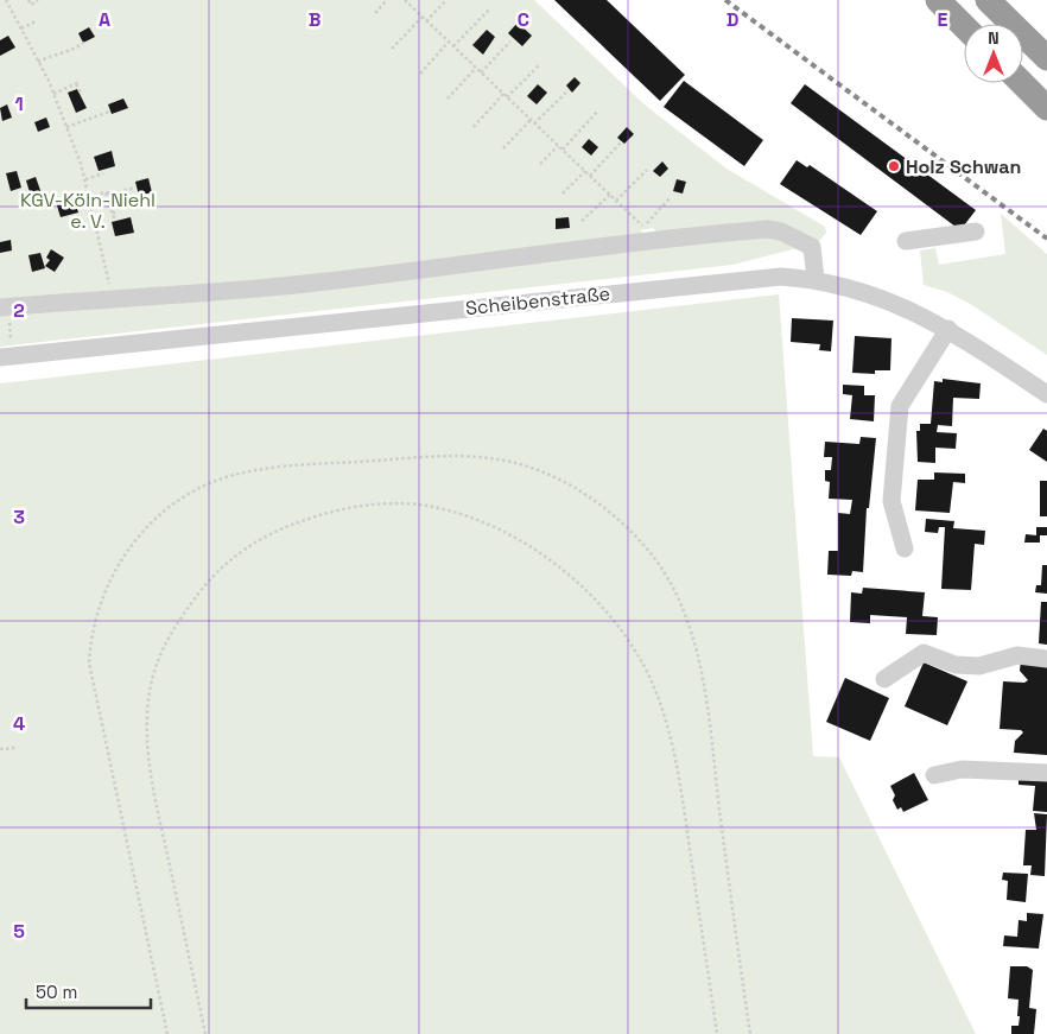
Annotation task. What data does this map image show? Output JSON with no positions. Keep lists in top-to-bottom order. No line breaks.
{"streets":{"street":["Scheibenstraße"]},"parks":["KGV-Köln-Niehl e. V."],"places":["Holz Schwan"],"scale_bar":"50 m","north":"top","grid":{"columns":["A","B","C","D","E"],"rows":["1","2","3","4","5"]}}
